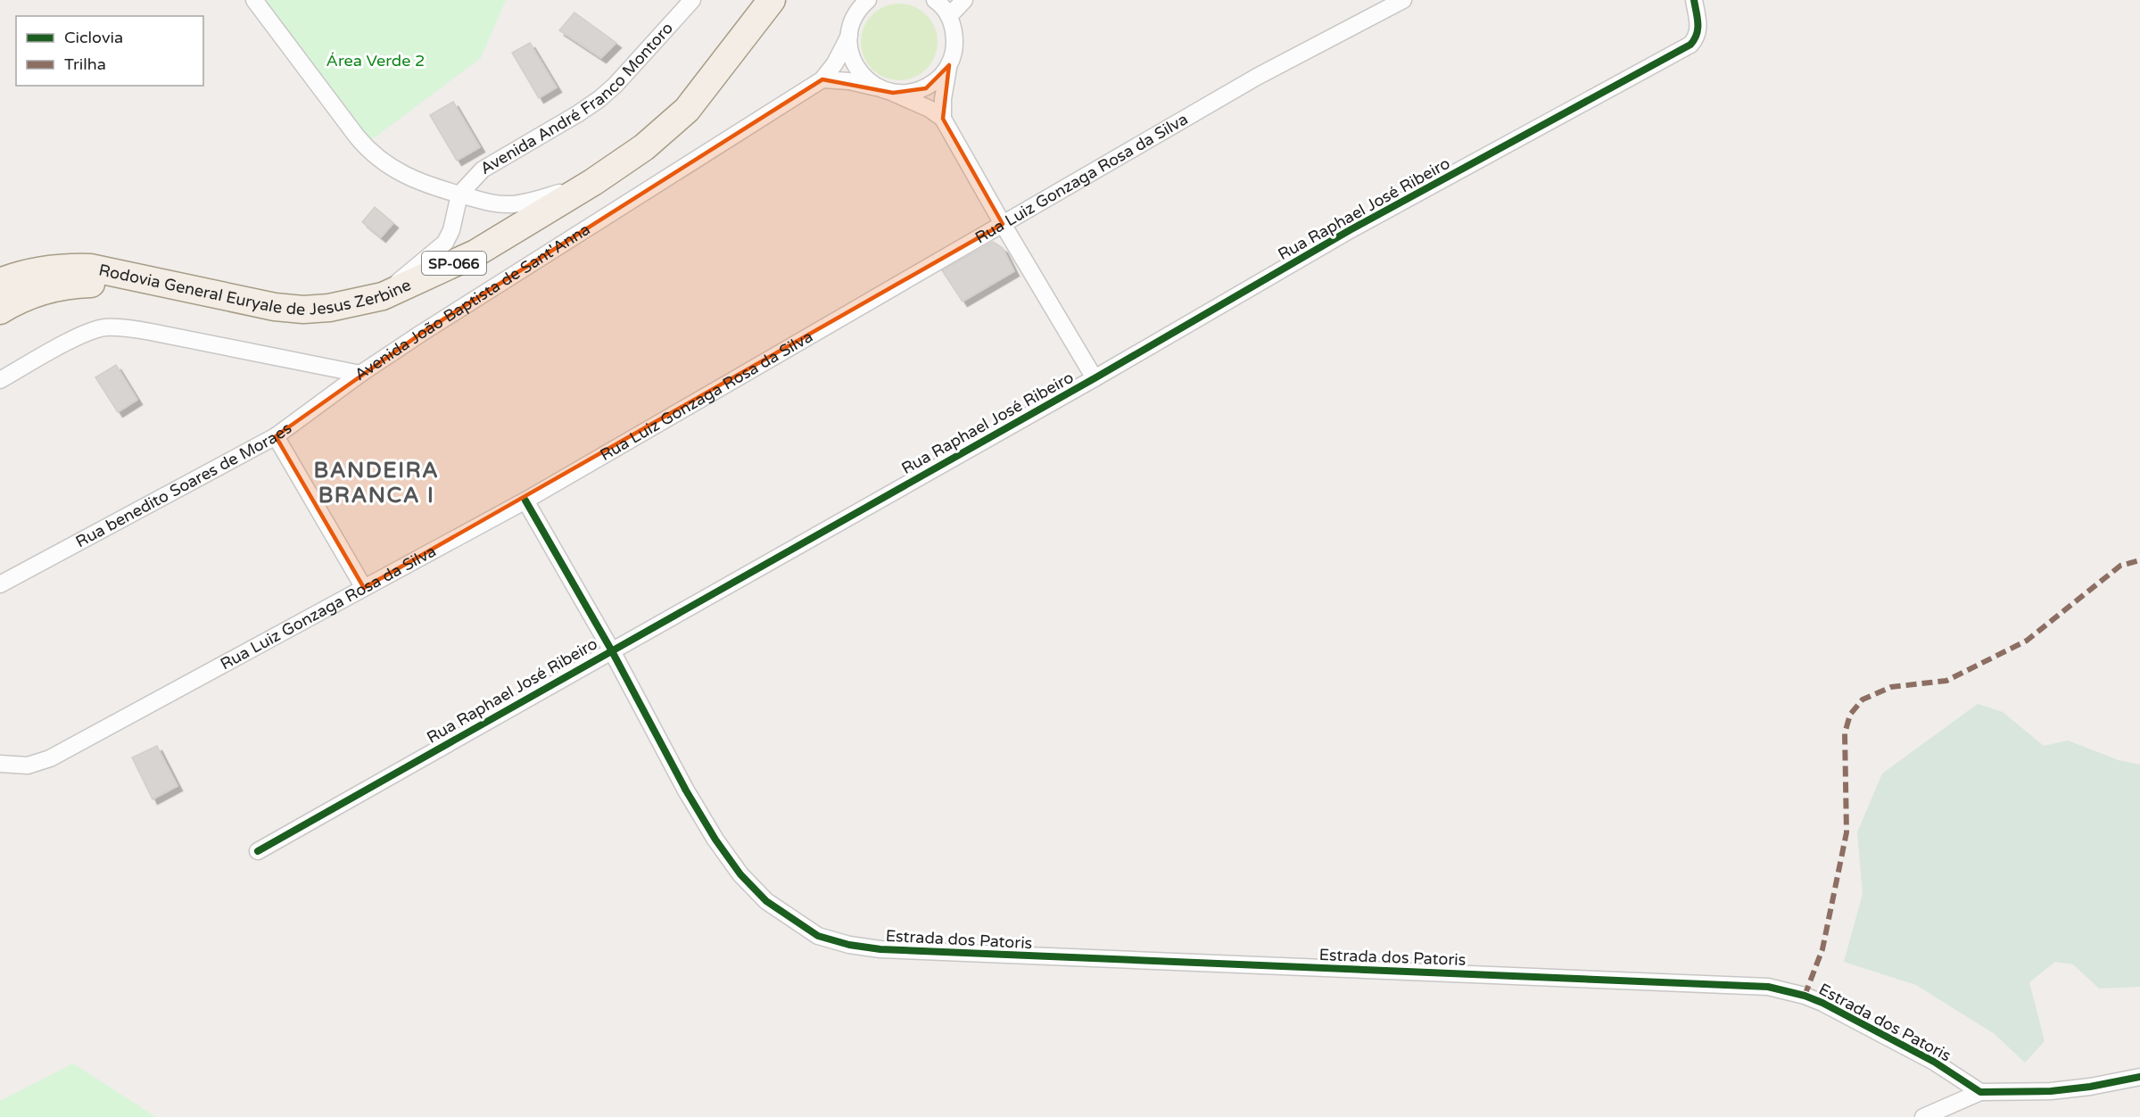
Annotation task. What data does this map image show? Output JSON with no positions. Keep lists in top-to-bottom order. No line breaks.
{"streets":{"main road":["SP-066","Rodovia General Euryale de Jesus Zerbine"],"street":["Avenida André Franco Montoro","Rua Luiz Gonzaga Rosa da Silva","Rua Raphael José Ribeiro","Avenida João Baptista de Sant'Anna","Rua benedito Soares de Moraes","Estrada dos Patoris"]},"crossings":[["Avenida André Franco Montoro","Rodovia General Euryale de Jesus Zerbine"],["Rua Luiz Gonzaga Rosa da Silva","Estrada dos Patoris"],["Rua Raphael José Ribeiro","Estrada dos Patoris"],["Avenida João Baptista de Sant'Anna","Rua benedito Soares de Moraes"]],"districts":["BANDEIRA BRANCA I"],"parks":["Área Verde 2"],"legend":["Ciclovia","Trilha"]}
